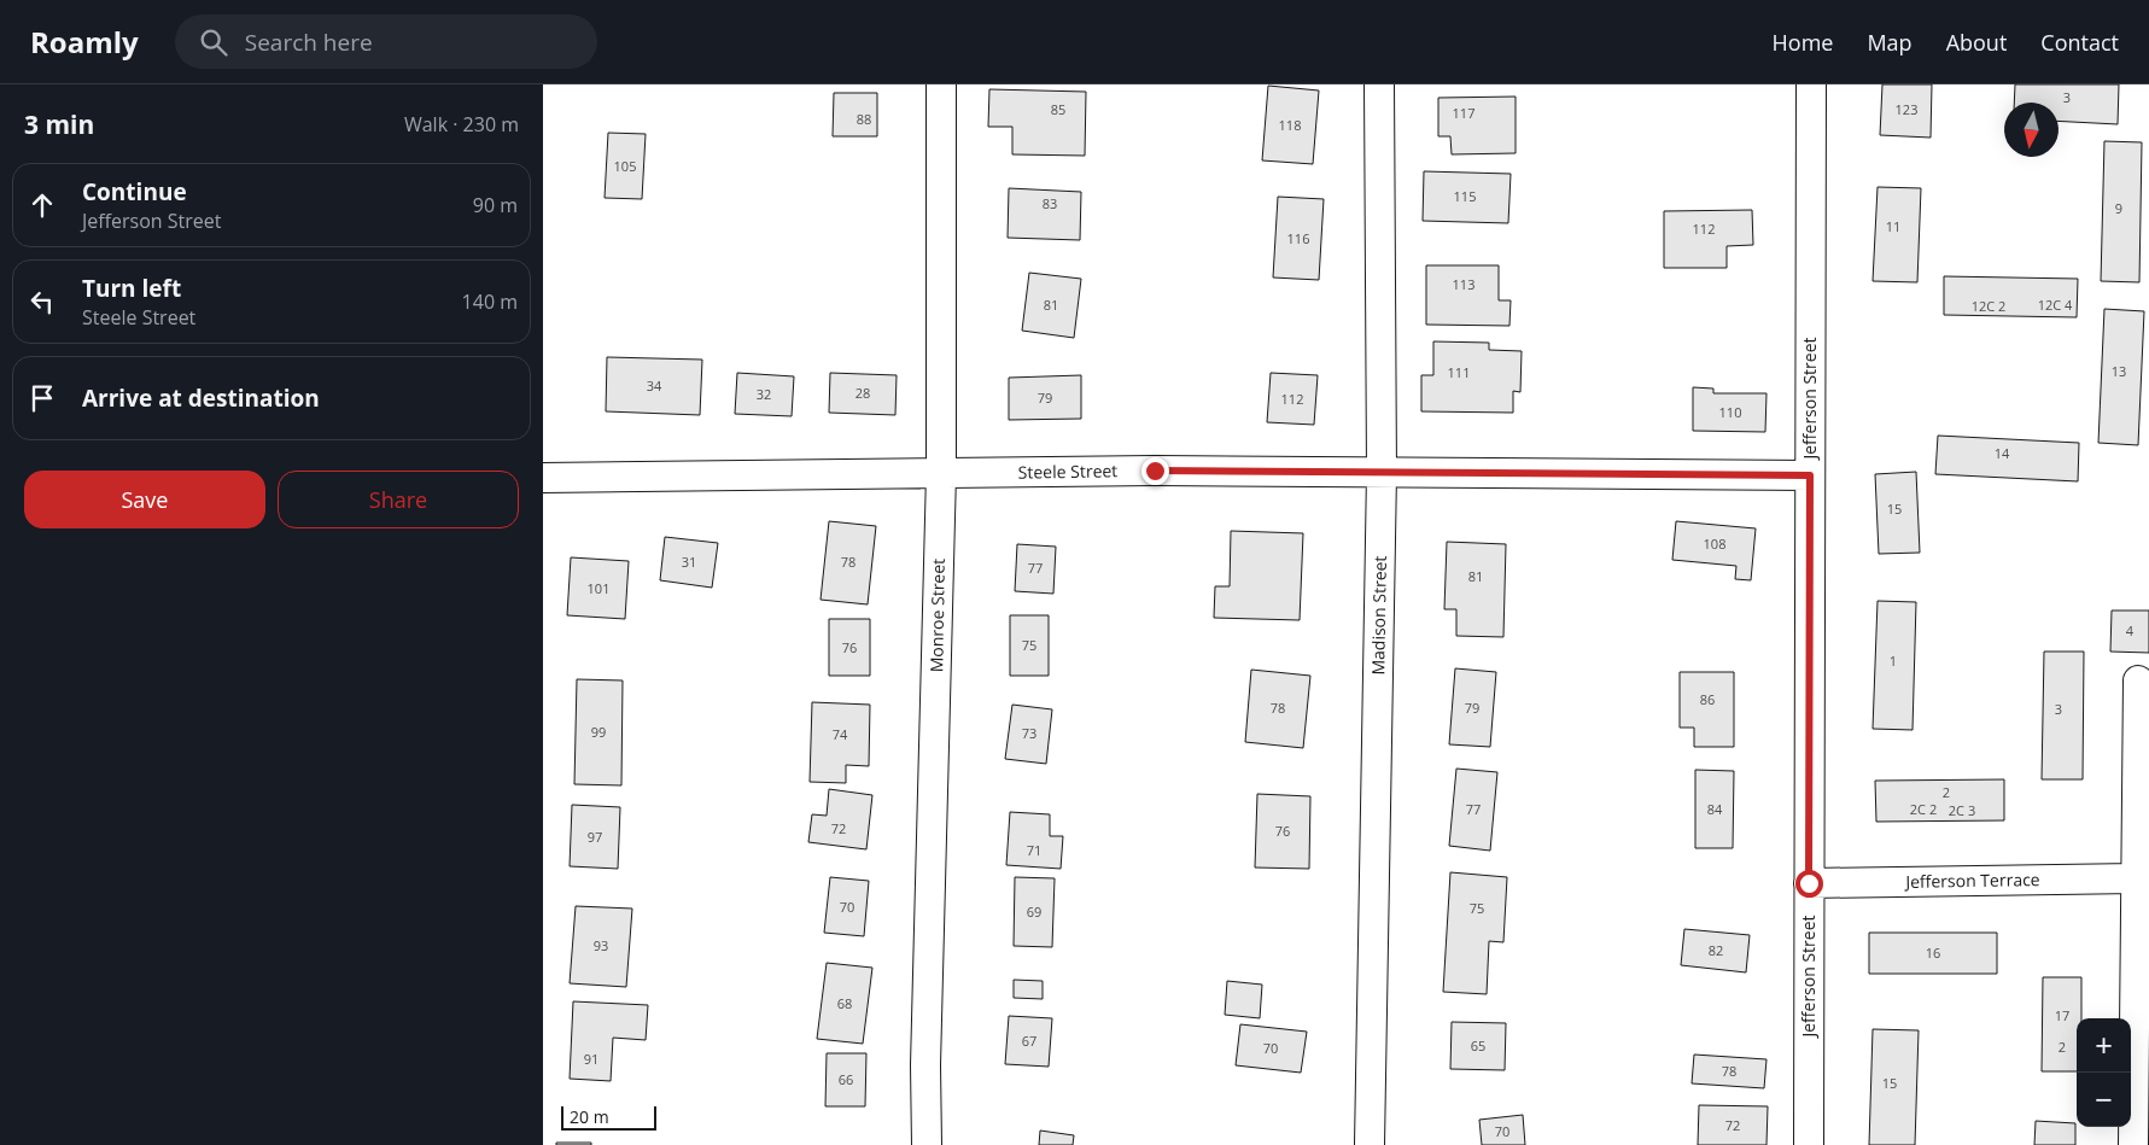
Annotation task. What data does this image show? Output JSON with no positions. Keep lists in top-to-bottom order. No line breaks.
{"streets":{"street":["Jefferson Street","Steele Street","Monroe Street","Madison Street","Jefferson Terrace"]},"crossings":[["Jefferson Street","Steele Street"],["Jefferson Street","Jefferson Terrace"],["Steele Street","Monroe Street"],["Steele Street","Madison Street"]],"house_numbers":["3","85","123","117","88","118","105","115","83","9","11","112","116","113","81","12C 4","12C 2","13","111","34","28","32","79","112","110","14","15","108","31","78","77","81","101","4","75","76","1","86","78","79","3","99","73","74","2","77","84","2C 2","2C 3","72","76","97","71","70","75","69","93","82","16","68","17","67","65","2","70","91","78","66","15","72","70"],"scale_bar":"20 m","north":"bottom","page":{"header":"Roamly","search":"Search here","nav":["Home","Map","About","Contact"],"heading":["3 min","Walk · 230 m"],"list":[["Continue","Jefferson Street","90 m"],["Turn left","Steele Street","140 m"],"Arrive at destination"],"buttons":["Save","Share"],"map_buttons":["+","−"],"scale":"20 m"}}
